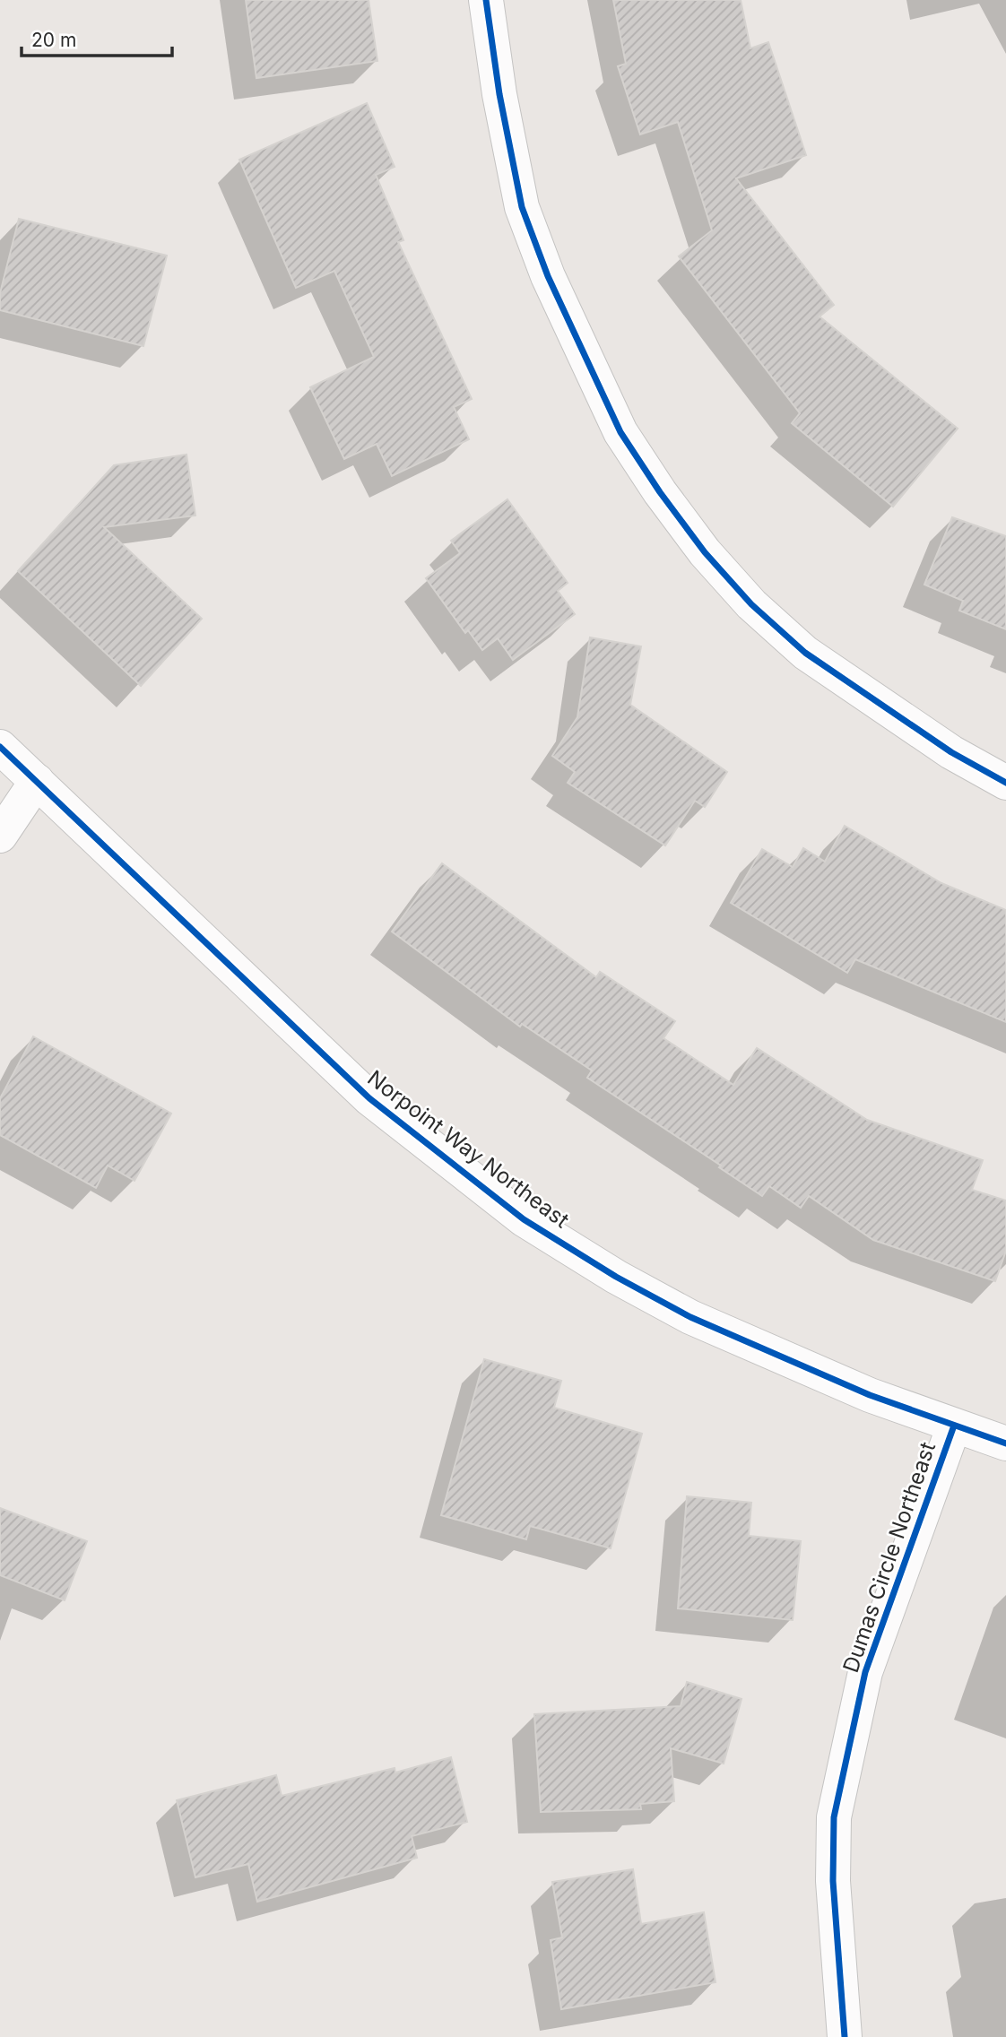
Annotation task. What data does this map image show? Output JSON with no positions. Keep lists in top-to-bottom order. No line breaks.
{"streets":{"street":["Norpoint Way Northeast","Dumas Circle Northeast"]},"crossings":[["Norpoint Way Northeast","Dumas Circle Northeast"]],"scale_bar":"20 m"}
